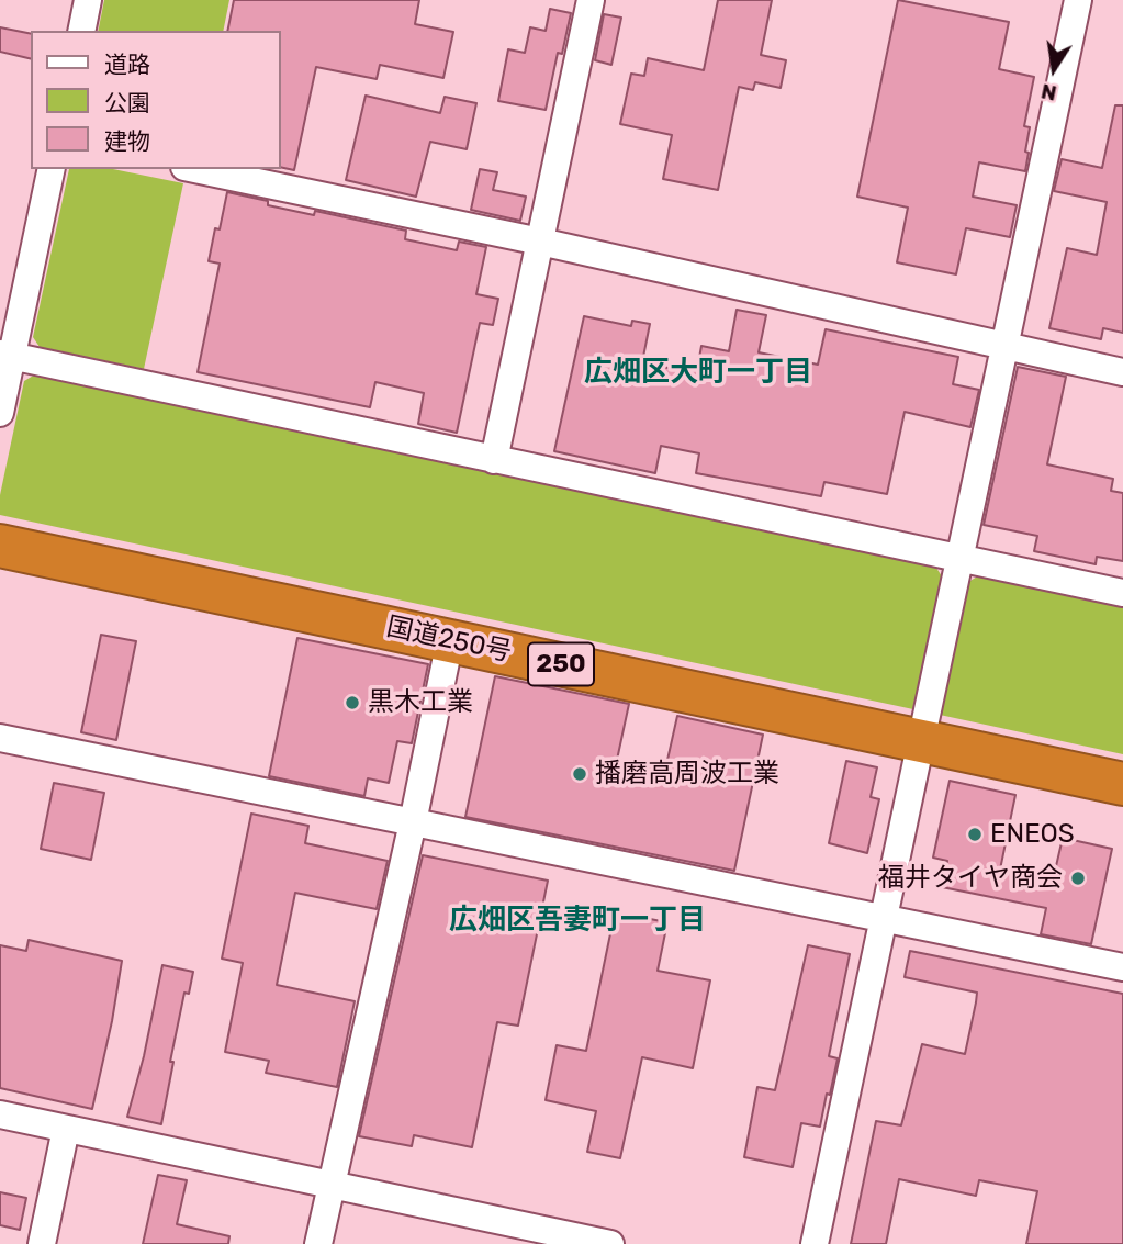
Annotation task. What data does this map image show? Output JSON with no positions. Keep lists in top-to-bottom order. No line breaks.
{"streets":{"highway":["国道250号","250"]},"districts":["広畑区大町一丁目","広畑区吾妻町一丁目"],"places":["黒木工業","播磨高周波工業","ENEOS","福井タイヤ商会"],"legend":["道路","公園","建物"],"north":"bottom"}
